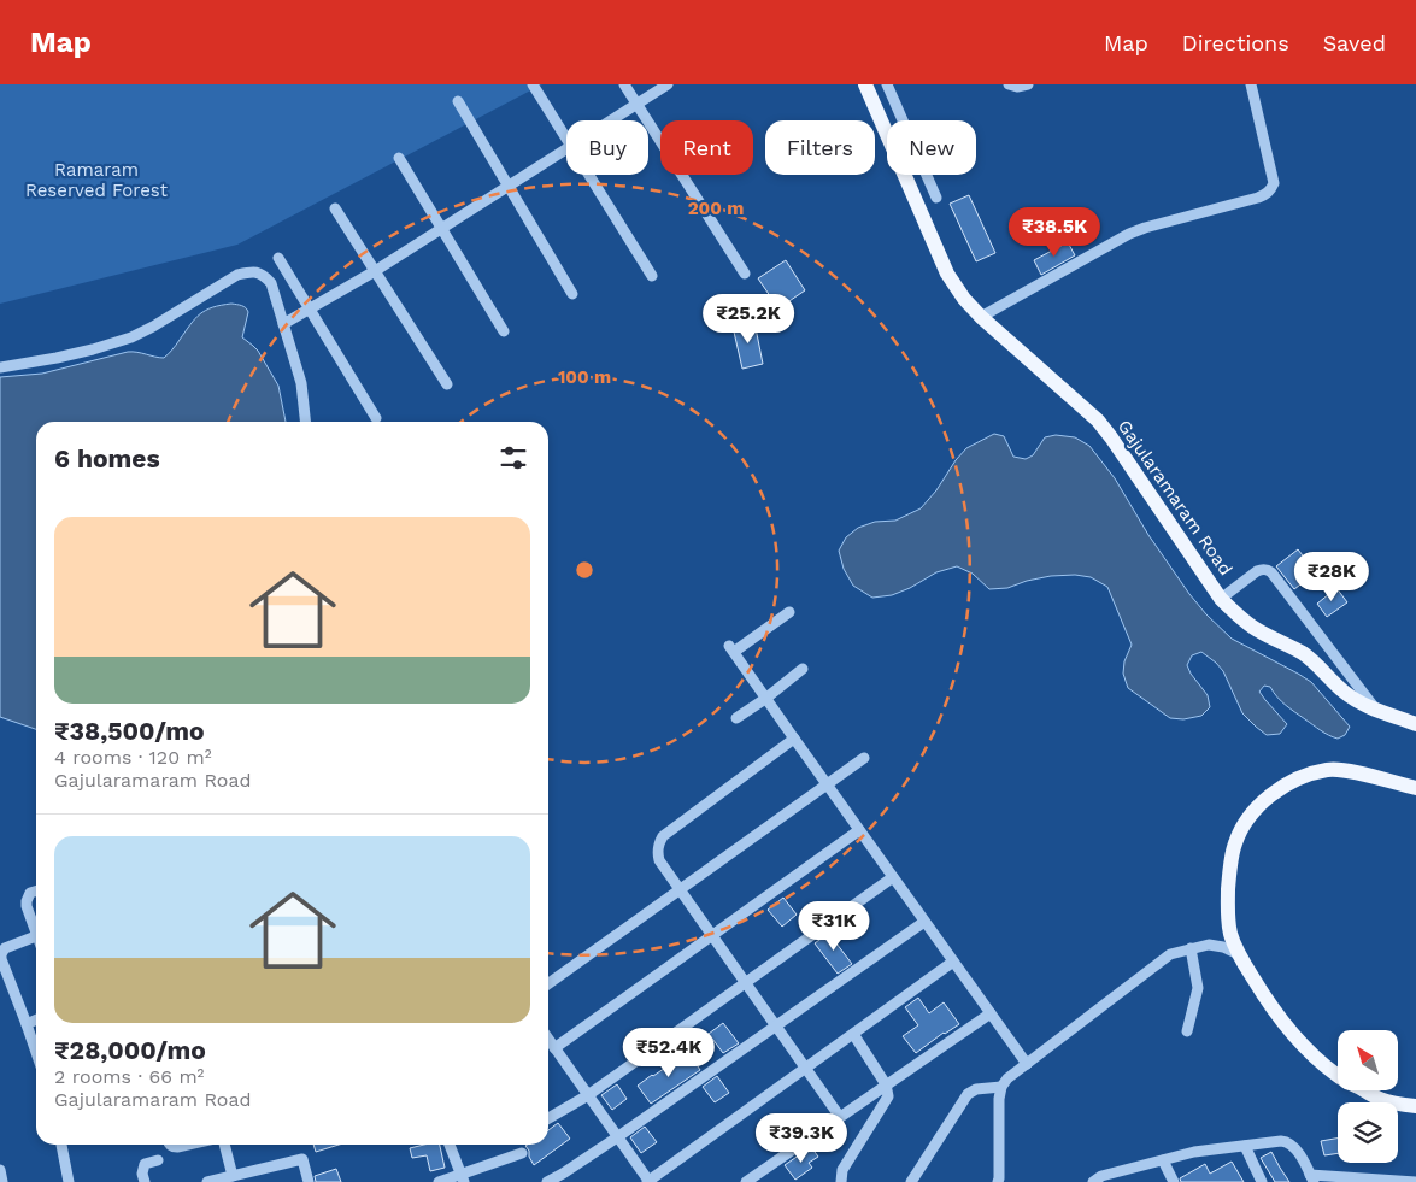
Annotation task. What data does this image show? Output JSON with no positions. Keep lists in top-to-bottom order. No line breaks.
{"streets":{"main road":["Gajularamaram Road"]},"parks":["Ramaram Reserved Forest"],"north":"top left","page":{"header":"Map","nav":["Map","Directions","Saved"],"chip":["Buy","Rent","Filters","New"],"price":["₹38.5K","₹25.2K","₹28K","₹31K","₹52.4K","₹39.3K"],"heading":"6 homes","list":[{"name":"₹38,500/mo","note":"4 rooms · 120 m² · Gajularamaram Road"},{"name":"₹28,000/mo","note":"2 rooms · 66 m² · Gajularamaram Road"}]},"rings":["200 m","100 m"]}
